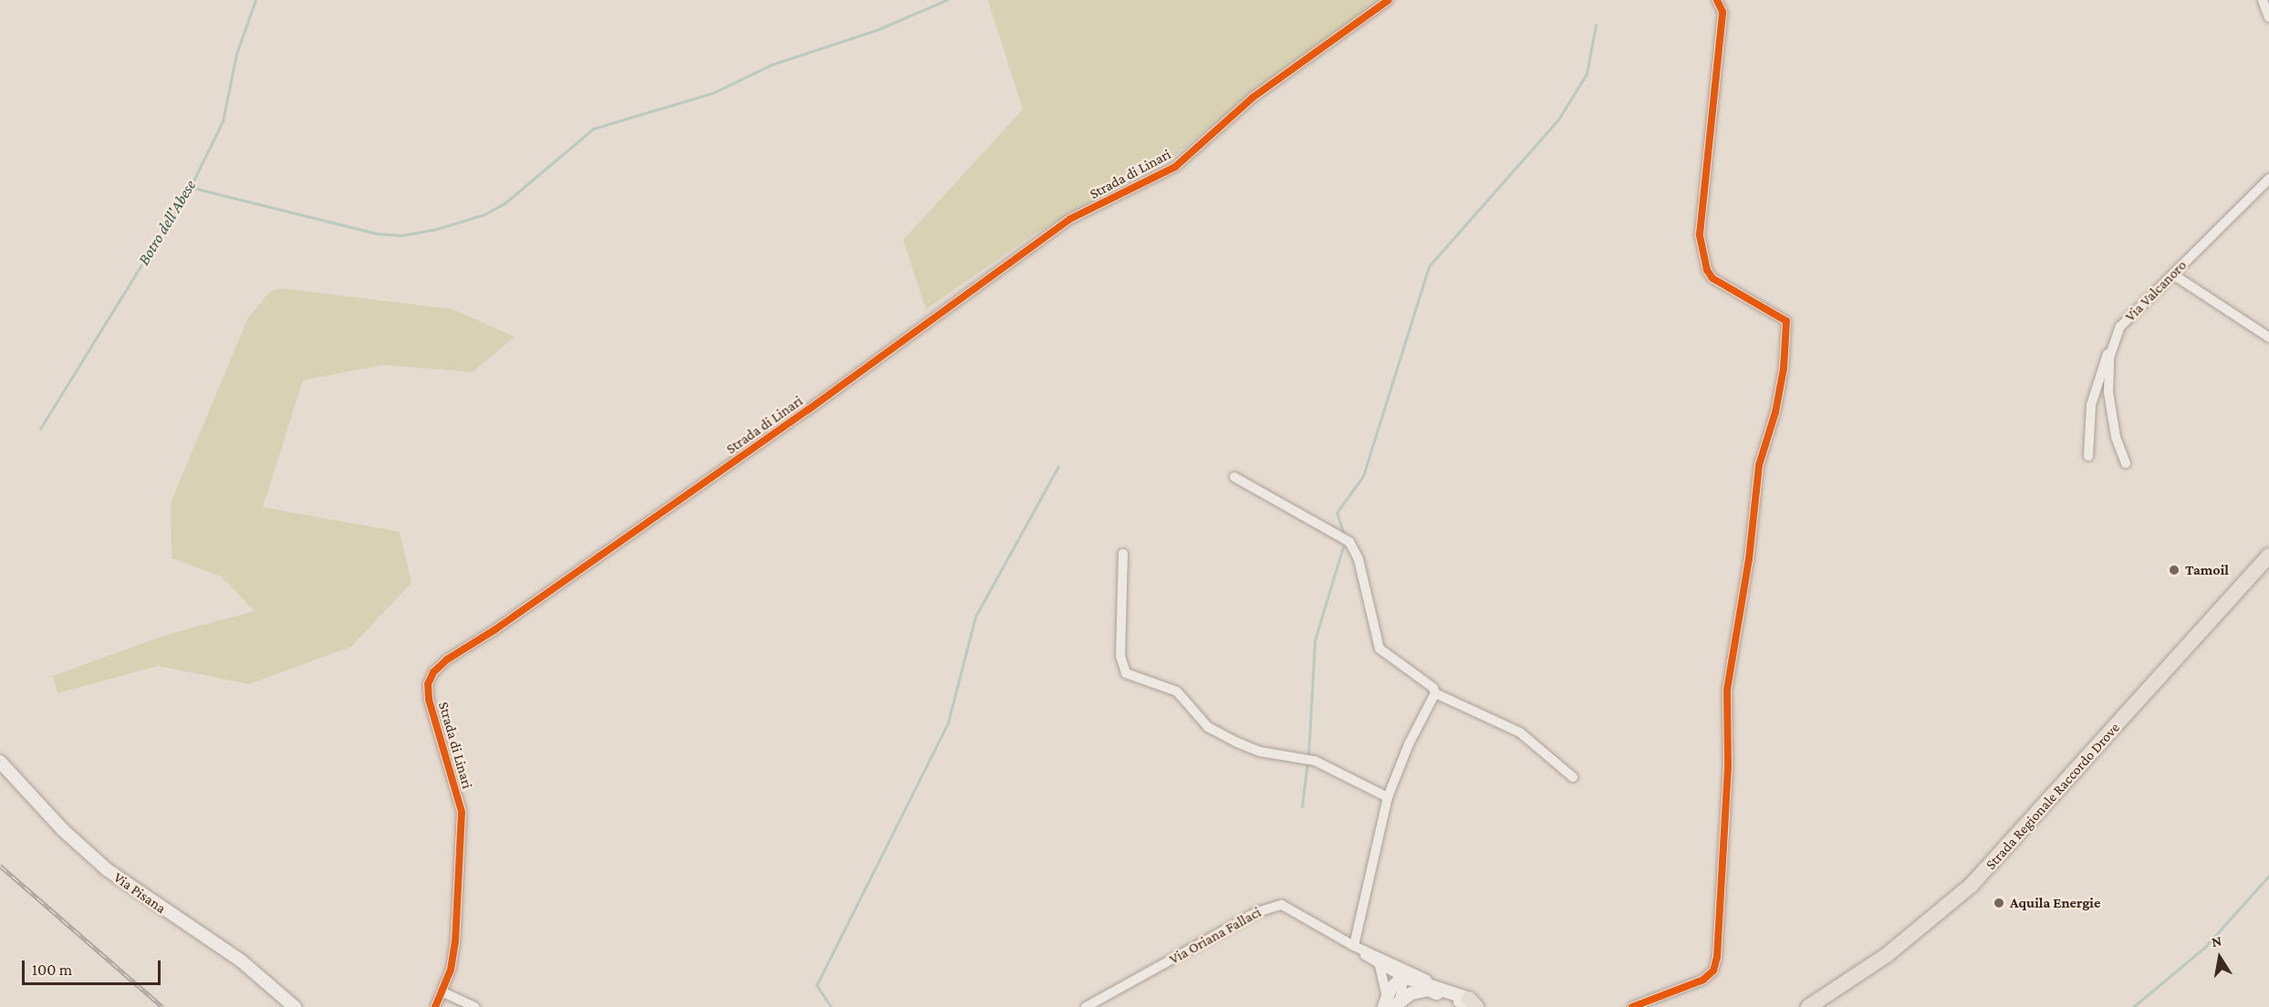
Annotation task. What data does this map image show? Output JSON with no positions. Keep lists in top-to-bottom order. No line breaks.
{"streets":{"main road":["Strada Regionale Raccordo Drove"],"street":["Strada di Linari","Via Valcanoro","Via Pisana","Via Oriana Fallaci"]},"water":["Botro dell'Abese"],"places":["Tamoil","Aquila Energie"],"scale_bar":"100 m","north":"top"}
